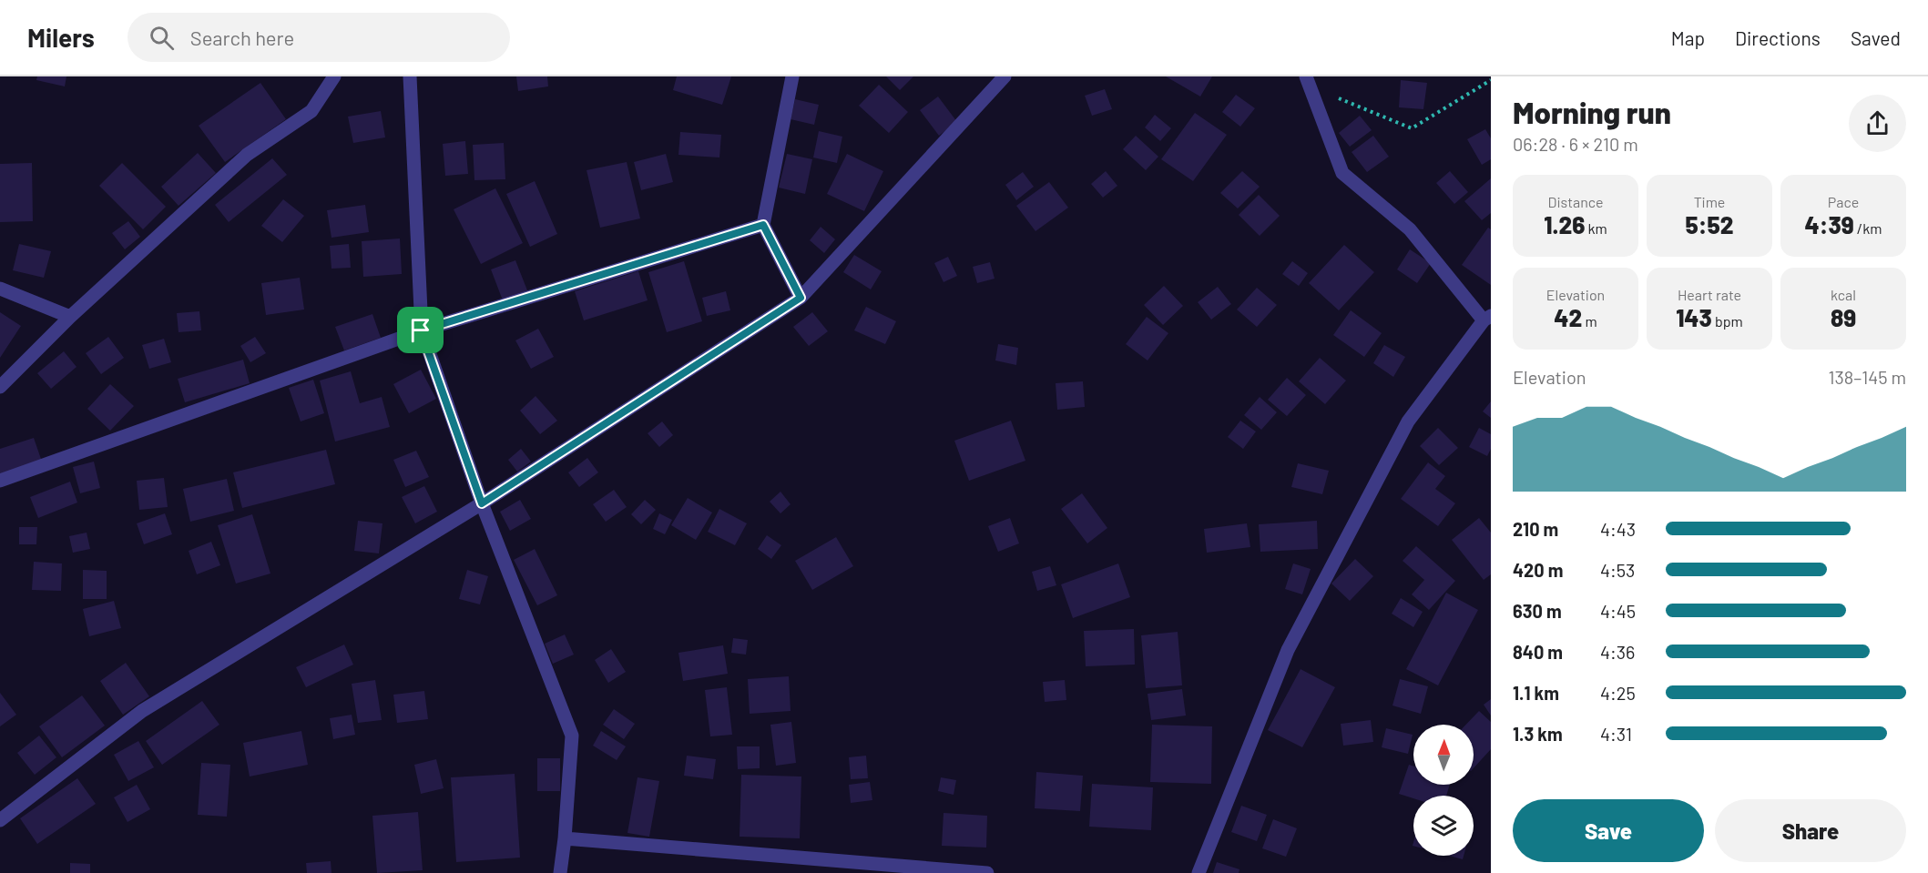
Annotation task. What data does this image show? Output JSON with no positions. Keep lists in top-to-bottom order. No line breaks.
{"north":"top","page":{"header":"Milers","search":"Search here","nav":["Map","Directions","Saved"],"heading":["Morning run","06:28 · 6 × 210 m"],"stats":[["Distance","1.26 km"],["Time","5:52"],["Pace","4:39 /km"],["Elevation","42 m"],["Heart rate","143 bpm"],["kcal","89"]],"chart":["Elevation","138–145 m"],"list":[{"name":"210 m","note":"4:43"},{"name":"420 m","note":"4:53"},{"name":"630 m","note":"4:45"},{"name":"840 m","note":"4:36"},{"name":"1.1 km","note":"4:25"},{"name":"1.3 km","note":"4:31"}],"buttons":["Save","Share"]}}
